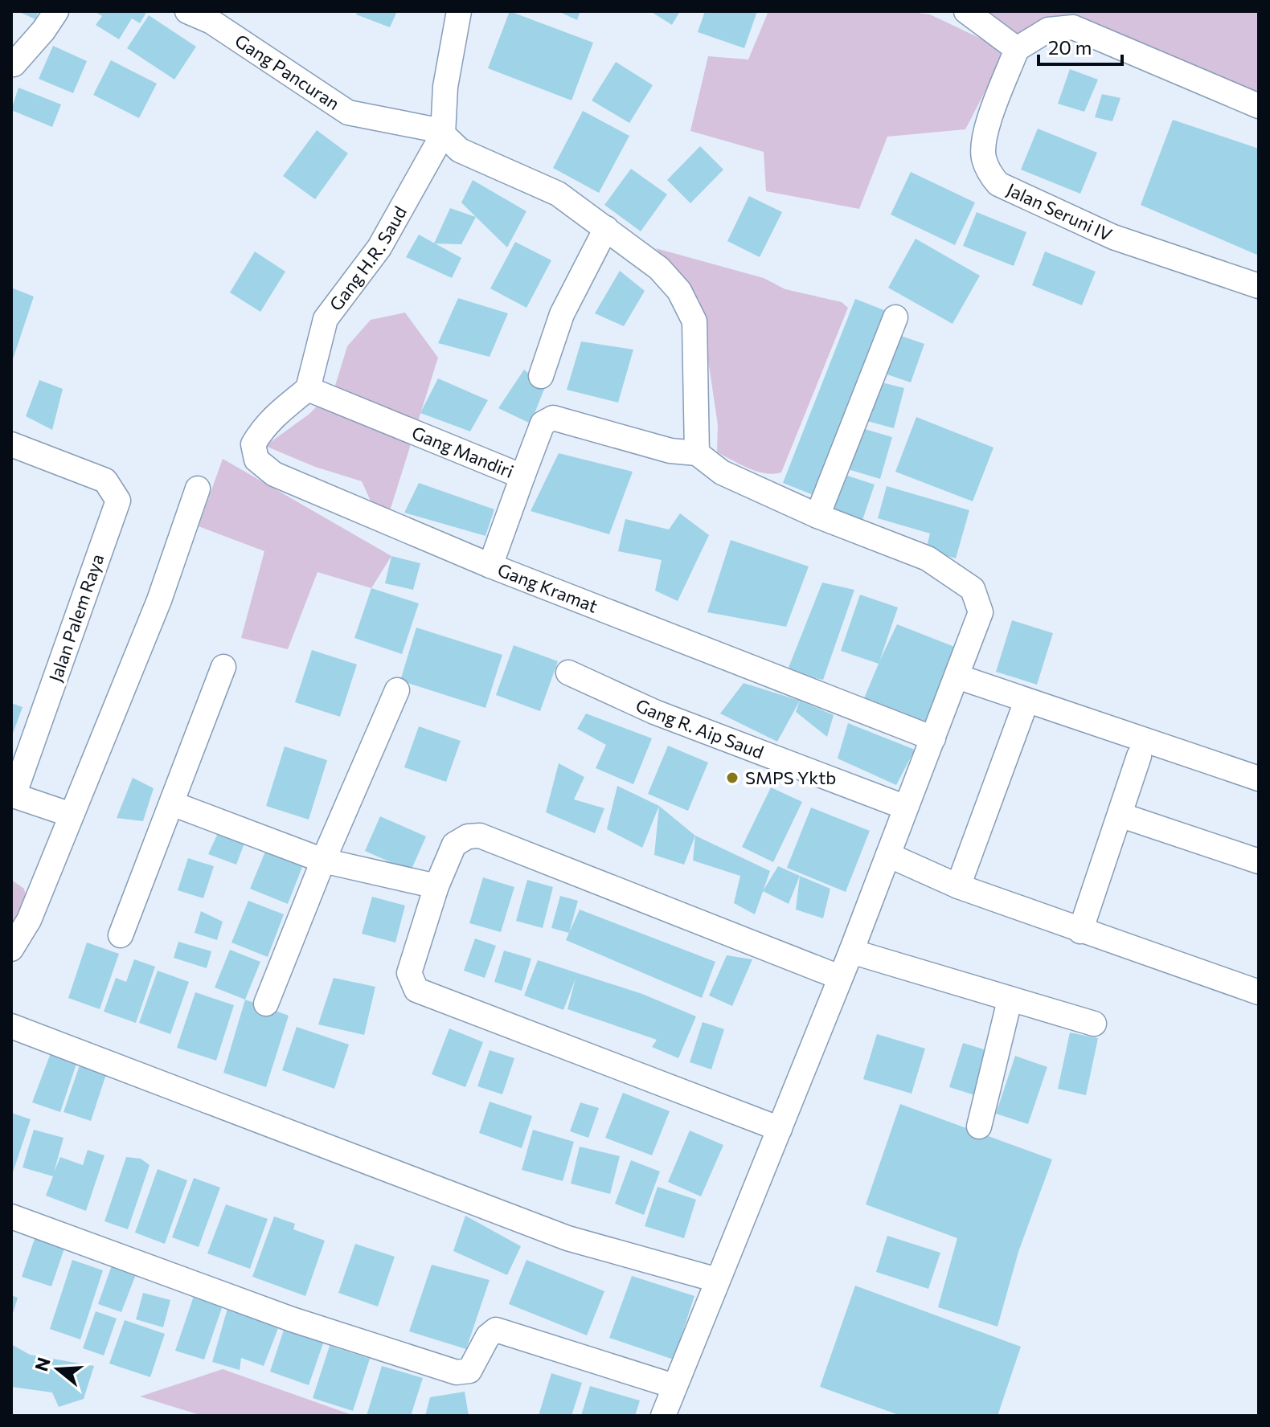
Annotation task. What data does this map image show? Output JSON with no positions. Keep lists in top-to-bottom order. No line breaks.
{"streets":{"street":["Gang Pancuran","Jalan Seruni IV","Gang H.R. Saud","Gang Mandiri","Gang Kramat","Jalan Palem Raya","Gang R. Aip Saud"]},"crossings":[["Gang Pancuran","Gang H.R. Saud"],["Gang H.R. Saud","Gang Mandiri"],["Gang H.R. Saud","Gang Kramat"],["Gang Mandiri","Gang Kramat"]],"places":["SMPS Yktb"],"scale_bar":"20 m","north":"left"}
